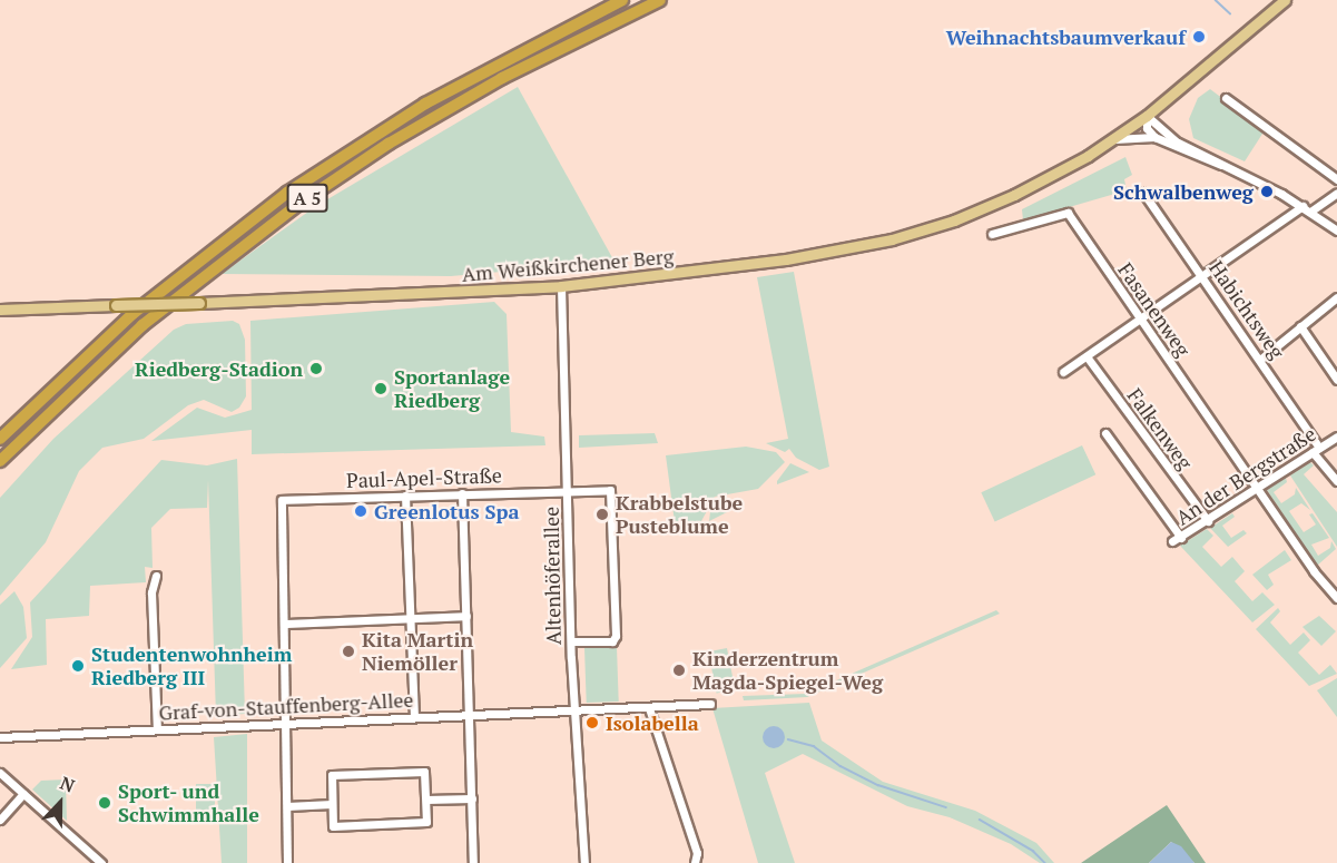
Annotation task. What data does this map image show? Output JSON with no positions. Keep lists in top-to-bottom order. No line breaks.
{"streets":{"highway":["A 5"],"main road":["Am Weißkirchener Berg"],"street":["Fasanenweg","Habichtsweg","Falkenweg","An der Bergstraße","Paul-Apel-Straße","Altenhöferallee","Graf-von-Stauffenberg-Allee"]},"crossings":[["Am Weißkirchener Berg","Altenhöferallee"],["Fasanenweg","An der Bergstraße"],["Habichtsweg","An der Bergstraße"],["Falkenweg","An der Bergstraße"],["Paul-Apel-Straße","Altenhöferallee"],["Altenhöferallee","Graf-von-Stauffenberg-Allee"]],"places":["Weihnachtsbaumverkauf","Schwalbenweg","Riedberg-Stadion","Sportanlage Riedberg","Greenlotus Spa","Krabbelstube Pusteblume","Kita Martin Niemöller","Studentenwohnheim Riedberg III","Kinderzentrum Magda-Spiegel-Weg","Isolabella","Sport- und Schwimmhalle"],"north":"top"}
